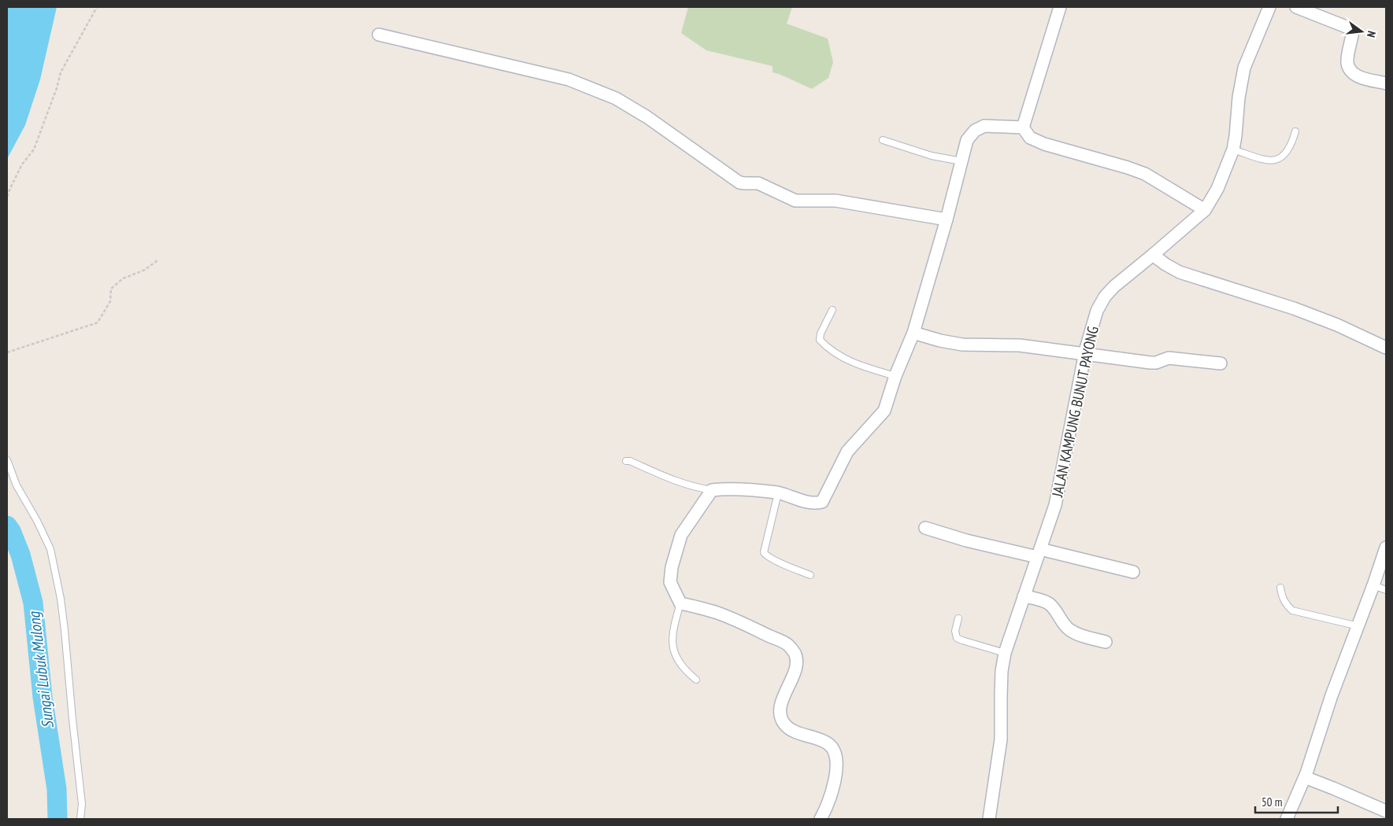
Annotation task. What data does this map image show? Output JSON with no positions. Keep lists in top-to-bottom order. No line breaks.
{"streets":{"street":["JALAN KAMPUNG BUNUT PAYONG"]},"water":["Sungai Lubuk Mulong"],"scale_bar":"50 m","north":"right"}
